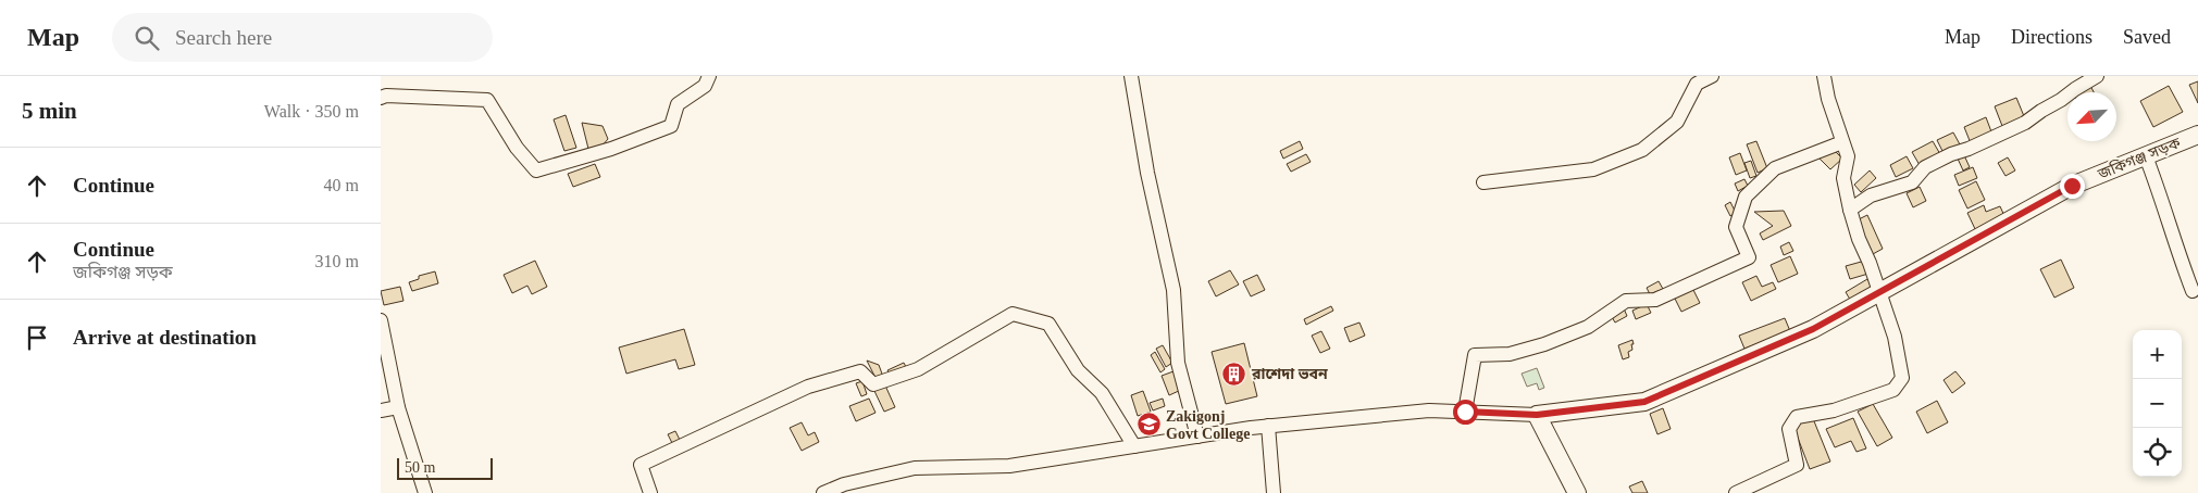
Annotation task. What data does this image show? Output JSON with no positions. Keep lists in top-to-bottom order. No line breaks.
{"streets":{"main road":["জকিগঞ্জ সড়ক"]},"places":{"building":["রাশেদা ভবন"],"school or university":["Zakigonj Govt College"]},"scale_bar":"50 m","north":"bottom left","page":{"header":"Map","search":"Search here","nav":["Map","Directions","Saved"],"heading":["5 min","Walk · 350 m"],"list":[["Continue","40 m"],["Continue","জকিগঞ্জ সড়ক","310 m"],"Arrive at destination"],"map_buttons":["+","−"],"scale":"50 m"}}
